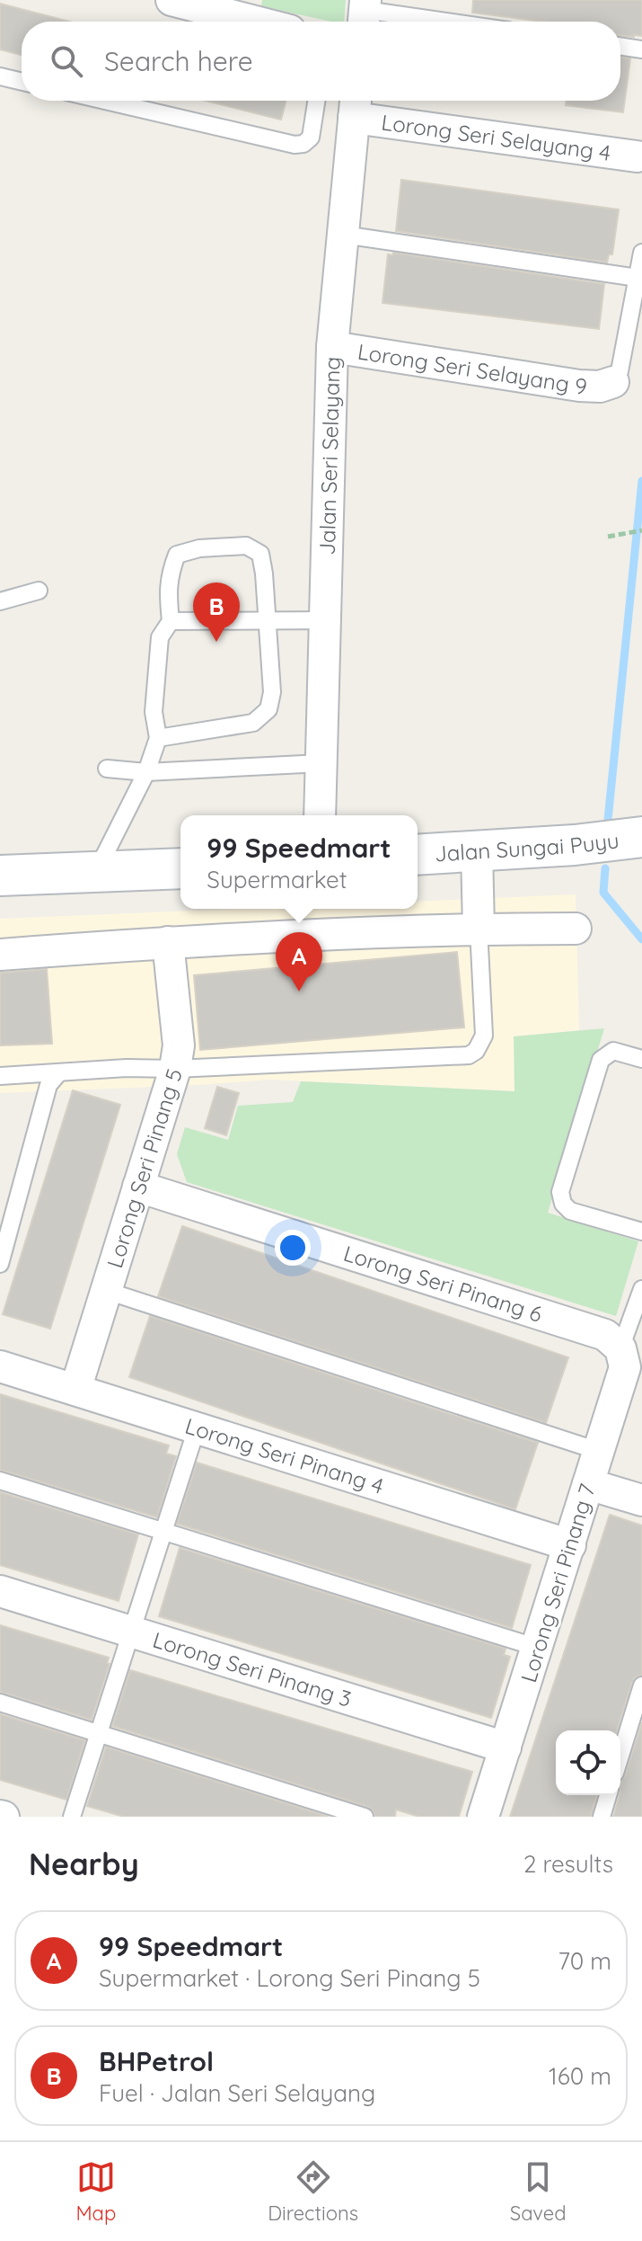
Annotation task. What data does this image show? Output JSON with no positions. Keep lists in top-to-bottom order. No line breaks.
{"streets":{"main road":["Jalan Sungai Puyu"],"street":["Lorong Seri Selayang 4","Lorong Seri Selayang 9","Jalan Seri Selayang","Lorong Seri Pinang 5","Lorong Seri Pinang 6","Lorong Seri Pinang 4","Lorong Seri Pinang 7","Lorong Seri Pinang 3"]},"crossings":[["Lorong Seri Selayang 4","Jalan Seri Selayang"],["Lorong Seri Selayang 9","Jalan Seri Selayang"],["Lorong Seri Pinang 5","Lorong Seri Pinang 6"],["Lorong Seri Pinang 5","Lorong Seri Pinang 4"],["Lorong Seri Pinang 6","Lorong Seri Pinang 7"],["Lorong Seri Pinang 4","Lorong Seri Pinang 7"],["Lorong Seri Pinang 7","Lorong Seri Pinang 3"]],"page":{"search":"Search here","pins":["B","A"],"popup":["99 Speedmart","Supermarket"],"heading":["Nearby","2 results"],"list":[{"mark":"A","name":"99 Speedmart","note":"Supermarket · Lorong Seri Pinang 5","value":"70 m"},{"mark":"B","name":"BHPetrol","note":"Fuel · Jalan Seri Selayang","value":"160 m"}],"nav":["Map","Directions","Saved"]}}
